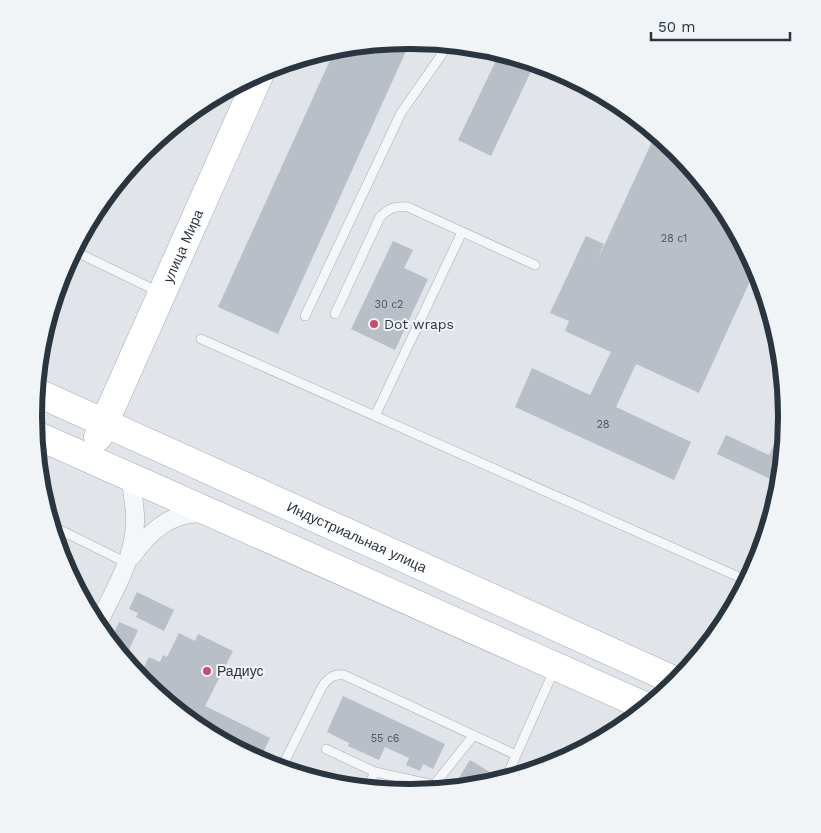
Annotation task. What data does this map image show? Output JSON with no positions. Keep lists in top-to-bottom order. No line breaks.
{"streets":{"main road":["улица Мира","Индустриальная улица"]},"crossings":[["улица Мира","Индустриальная улица"]],"places":["Dot wraps","Радиус"],"house_numbers":["28 с1","30 с2","28","55 с6"],"scale_bar":"50 m"}
